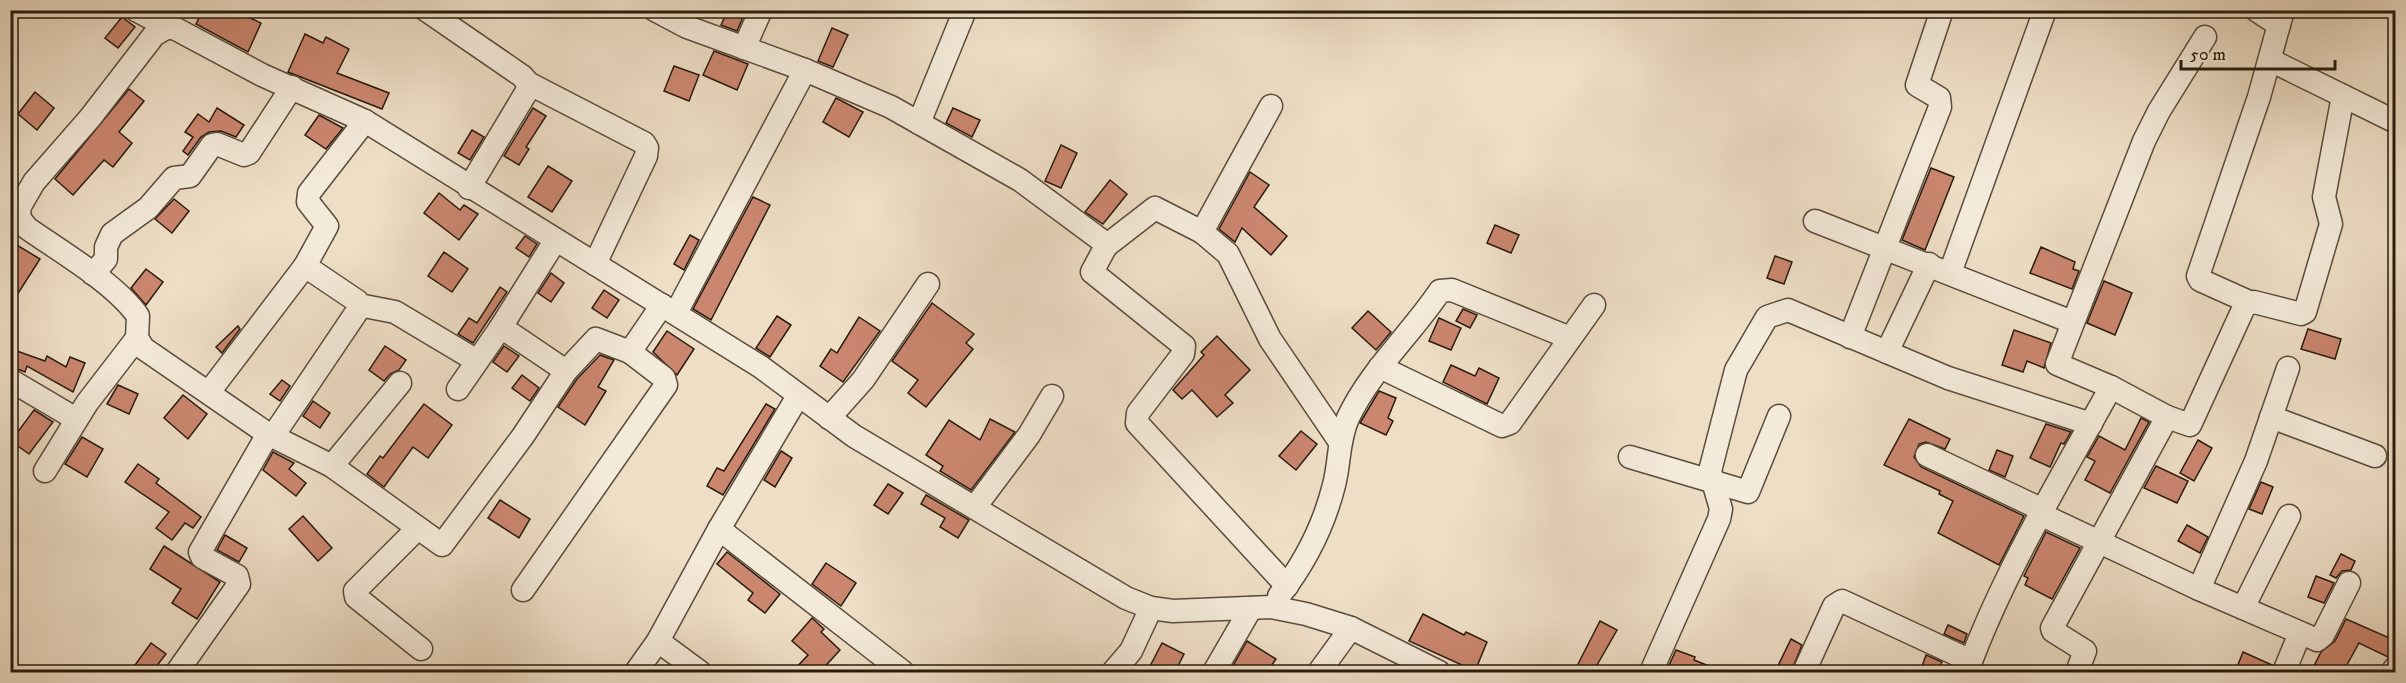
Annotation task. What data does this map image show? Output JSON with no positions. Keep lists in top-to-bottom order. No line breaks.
{"scale_bar":"50 m"}
